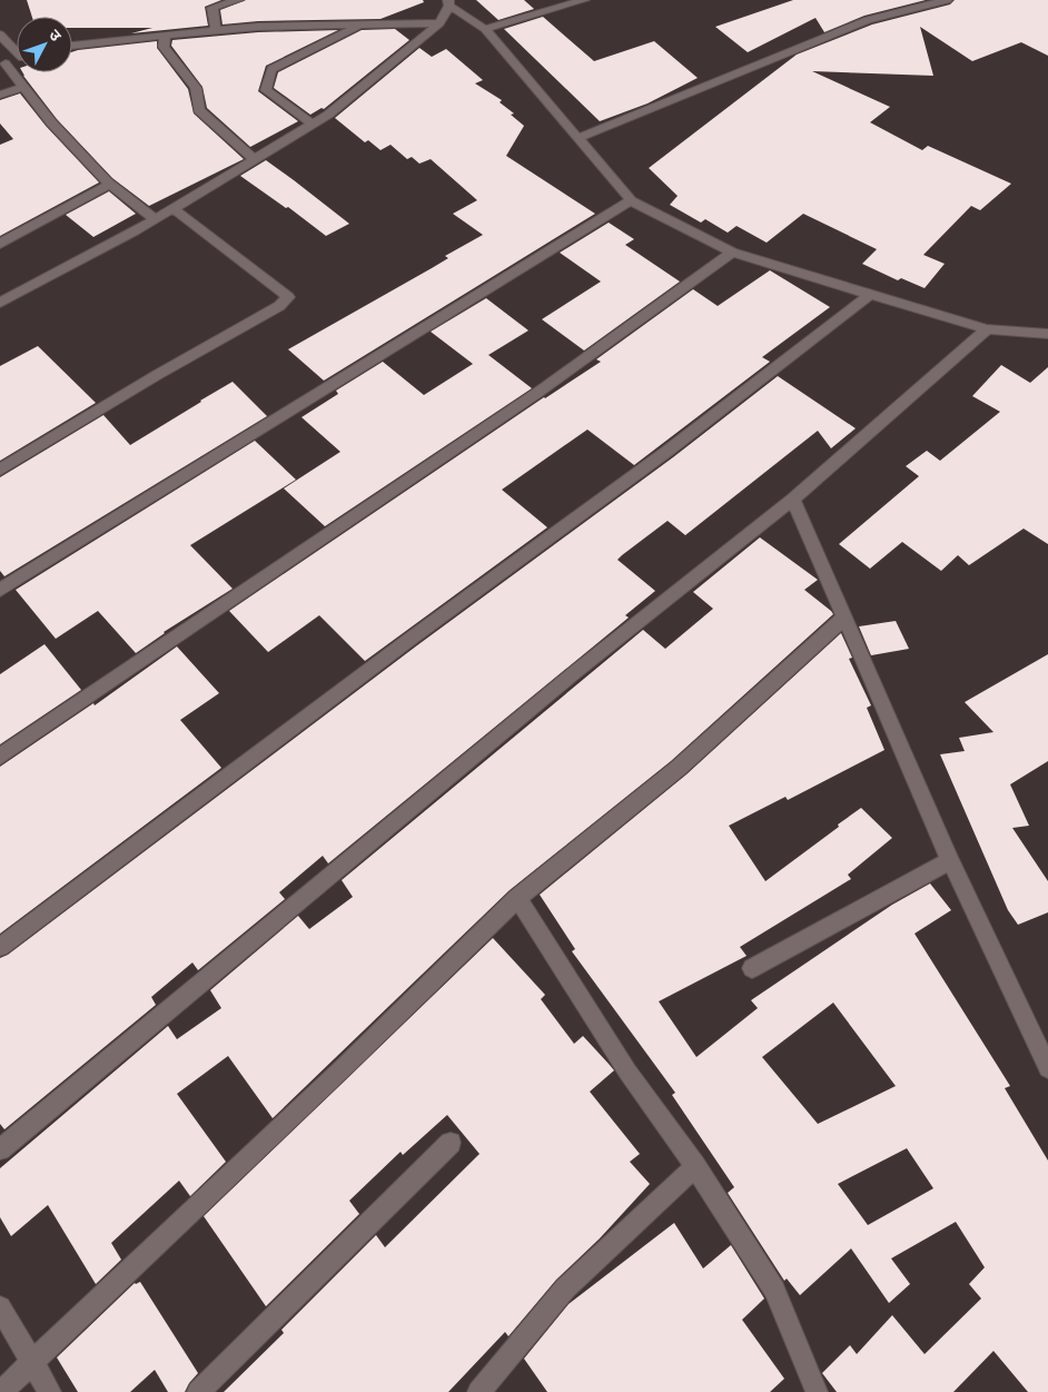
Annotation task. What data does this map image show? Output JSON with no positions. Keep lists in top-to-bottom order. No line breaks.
{"north":"top right"}
